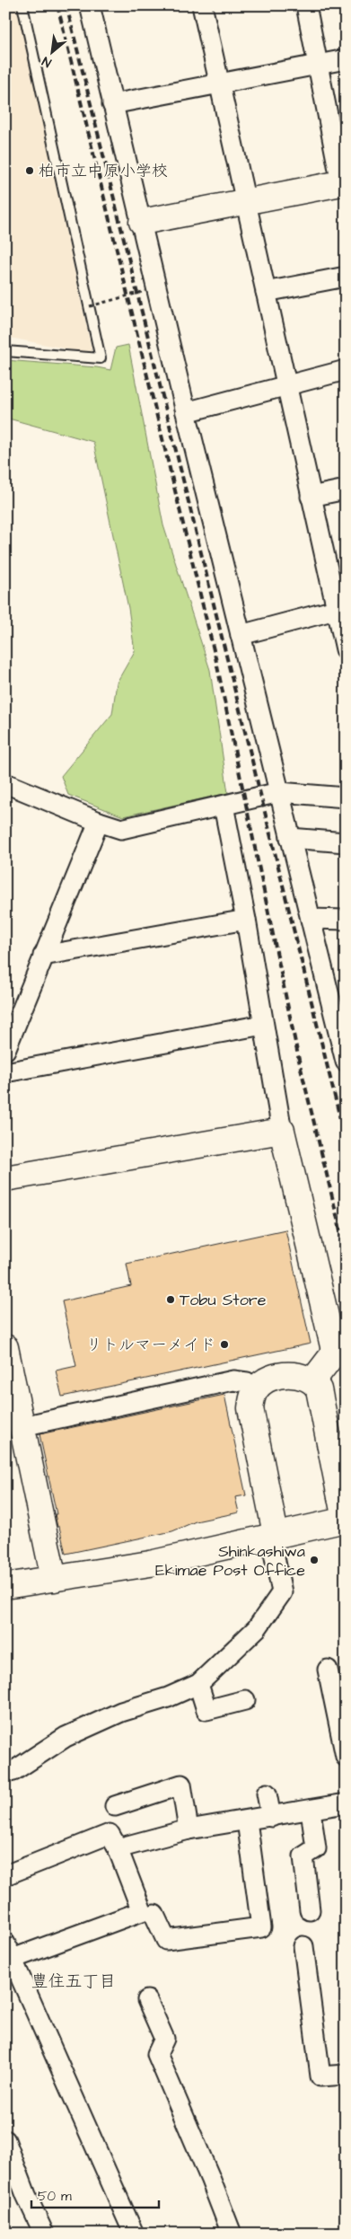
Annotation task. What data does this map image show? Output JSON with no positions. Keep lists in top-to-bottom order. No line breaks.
{"districts":["豊住五丁目"],"places":["柏市立中原小学校","Tobu Store","リトルマーメイド","Shinkashiwa Ekimae Post Office"],"scale_bar":"50 m","north":"bottom left"}
